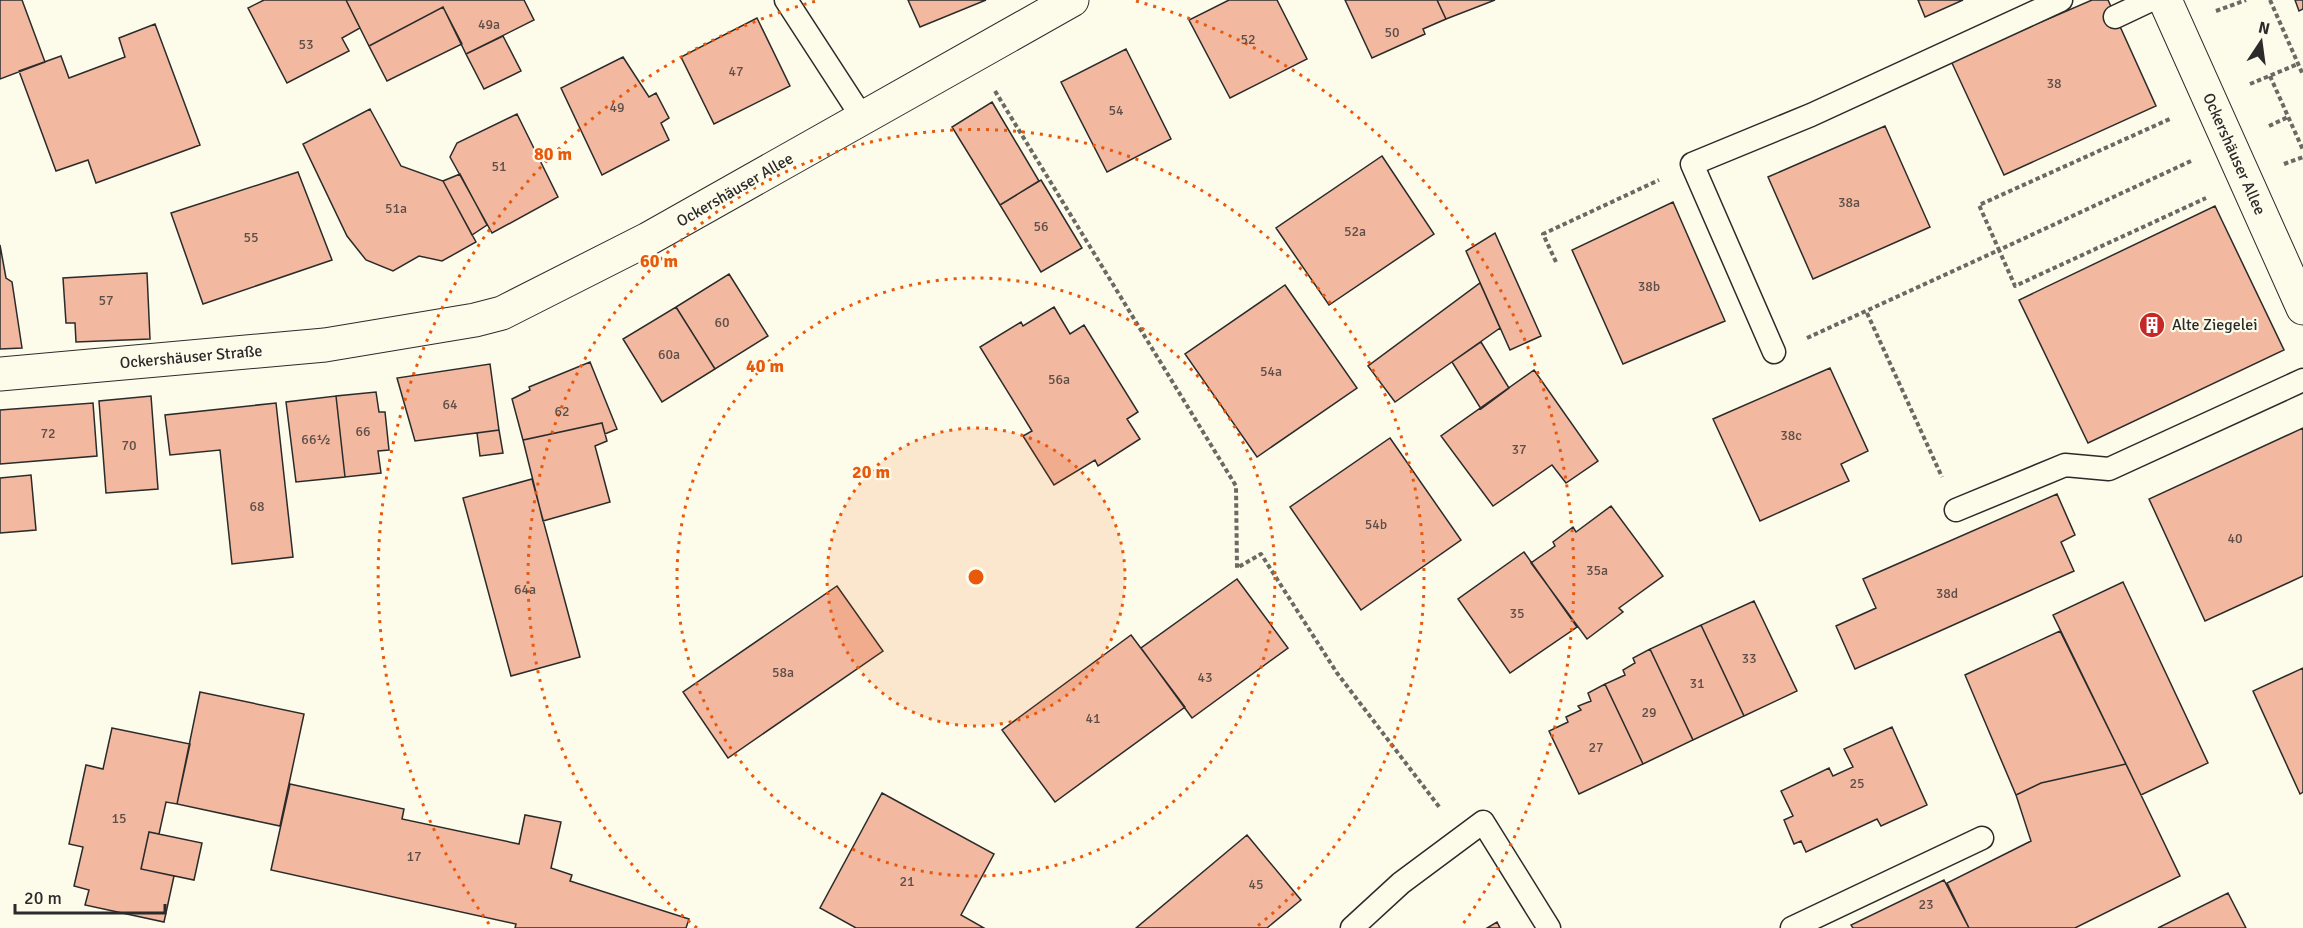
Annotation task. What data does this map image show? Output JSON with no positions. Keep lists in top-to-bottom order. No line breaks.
{"streets":{"street":["Ockershäuser Allee","Ockershäuser Straße"]},"crossings":[["Ockershäuser Allee","Ockershäuser Straße"]],"places":{"building":["Alte Ziegelei"]},"house_numbers":["49a","50","52","53","47","38","49","54","51","38a","51a","56","52a","55","38b","57","60","60a","54a","56a","64","62","66","72","38c","66½","70","37","68","54b","40","35a","64a","38d","35","33","58a","43","31","29","41","27","25","15","17","21","45","23"],"scale_bar":"20 m","north":"top","rings":["80 m","60 m","40 m","20 m"]}
